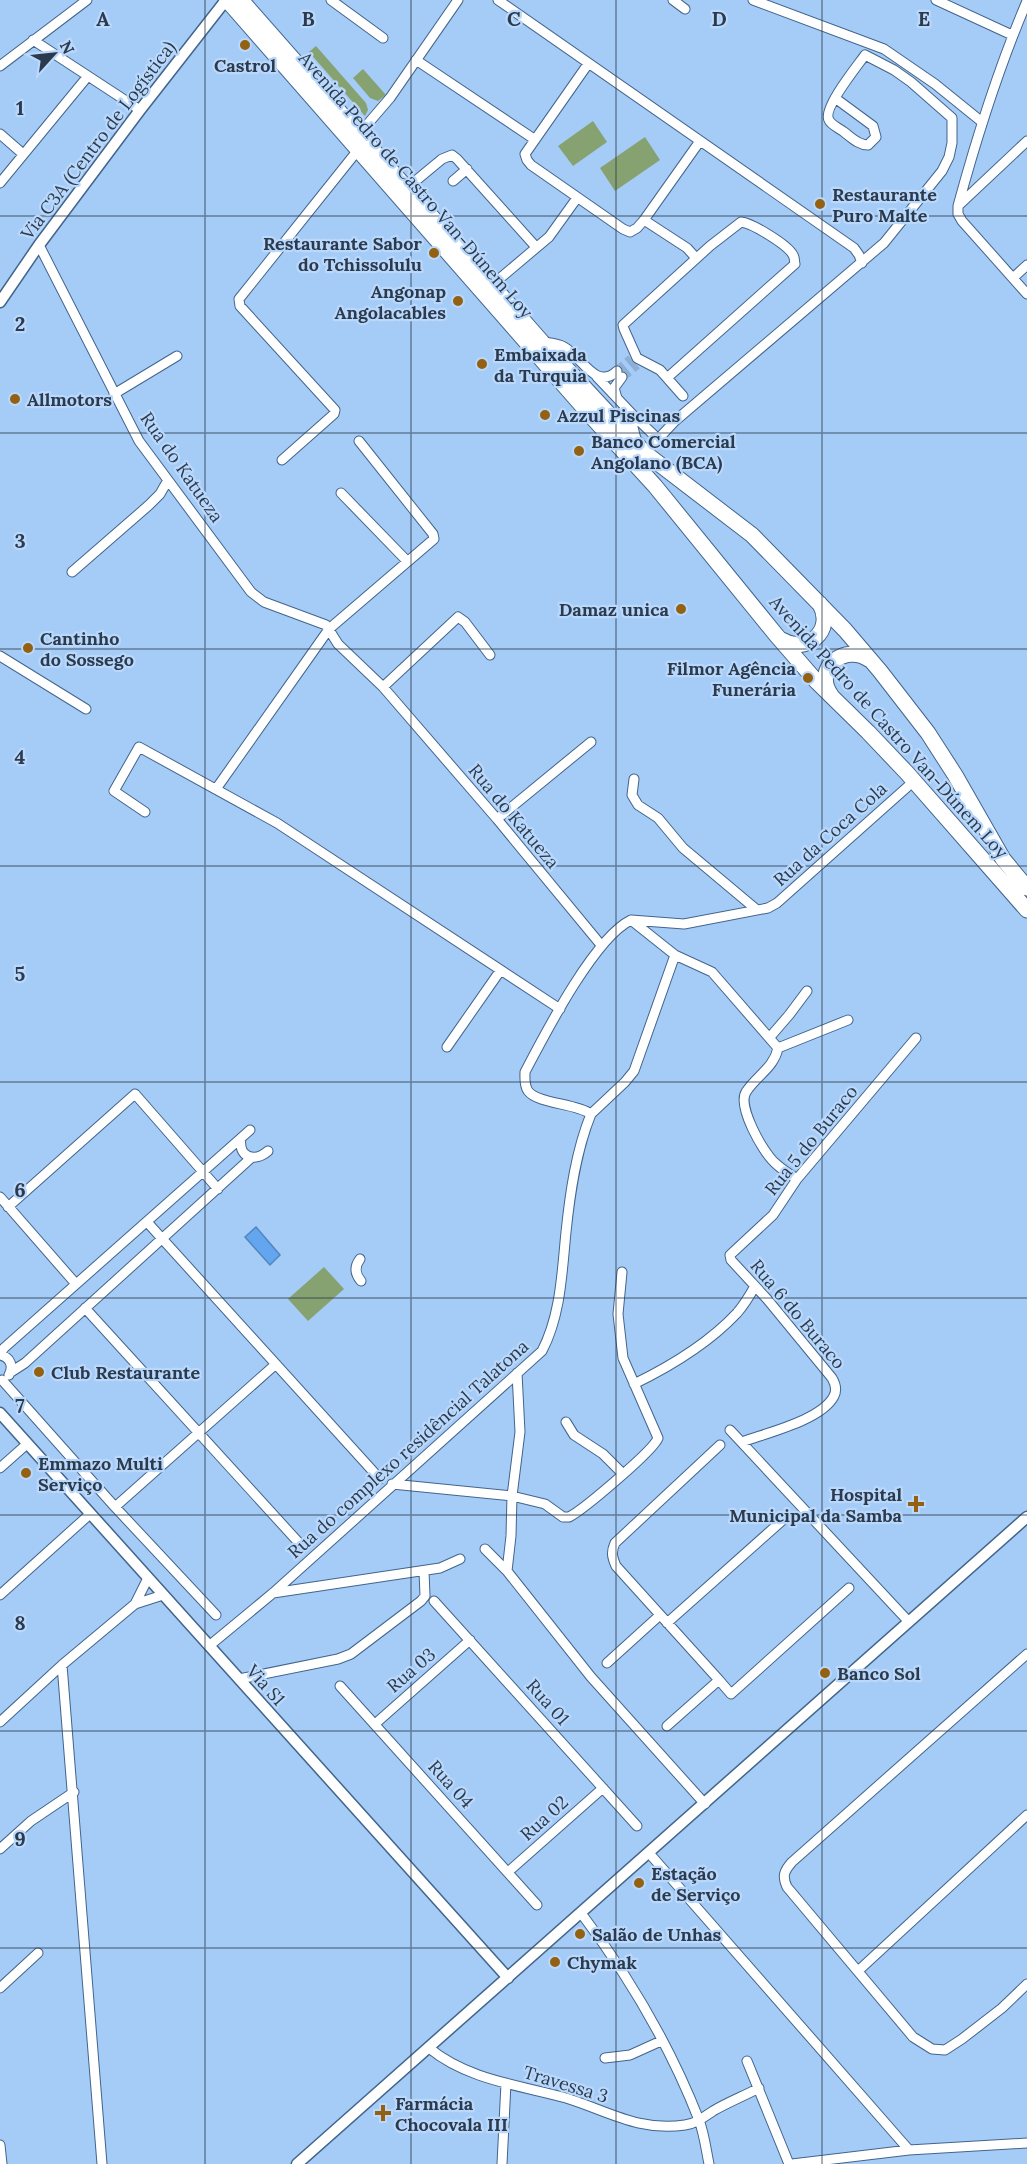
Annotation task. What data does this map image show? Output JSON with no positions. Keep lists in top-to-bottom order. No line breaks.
{"streets":{"highway":["Avenida Pedro de Castro Van-Dúnem Loy"],"street":["Via C3A (Centro de Logística)","Rua do Katueza","Rua da Coca Cola","Rua 5 do Buraco","Rua 6 do Buraco","Rua do complexo residêncial Talatona","Rua 03","Via S1","Rua 01","Rua 04","Rua 02","Travessa 3"]},"crossings":[["Via C3A (Centro de Logística)","Avenida Pedro de Castro Van-Dúnem Loy"],["Via C3A (Centro de Logística)","Rua do Katueza"],["Avenida Pedro de Castro Van-Dúnem Loy","Rua da Coca Cola"],["Rua 5 do Buraco","Rua 6 do Buraco"],["Rua do complexo residêncial Talatona","Via S1"],["Rua 03","Rua 01"],["Rua 03","Rua 04"],["Rua 01","Rua 02"],["Rua 04","Rua 02"]],"places":{"other":["Castrol","Restaurante Puro Malte","Restaurante Sabor do Tchissolulu","Angonap Angolacables","Embaixada da Turquia","Allmotors","Azzul Piscinas","Banco Comercial Angolano (BCA)","Damaz unica","Cantinho do Sossego","Filmor Agência Funerária","Club Restaurante","Emmazo Multi Serviço","Banco Sol","Estação de Serviço","Salão de Unhas","Chymak"],"health":["Hospital Municipal da Samba","Farmácia Chocovala III"]},"north":"top right","grid":{"columns":["A","B","C","D","E"],"rows":["1","2","3","4","5","6","7","8","9"]}}
